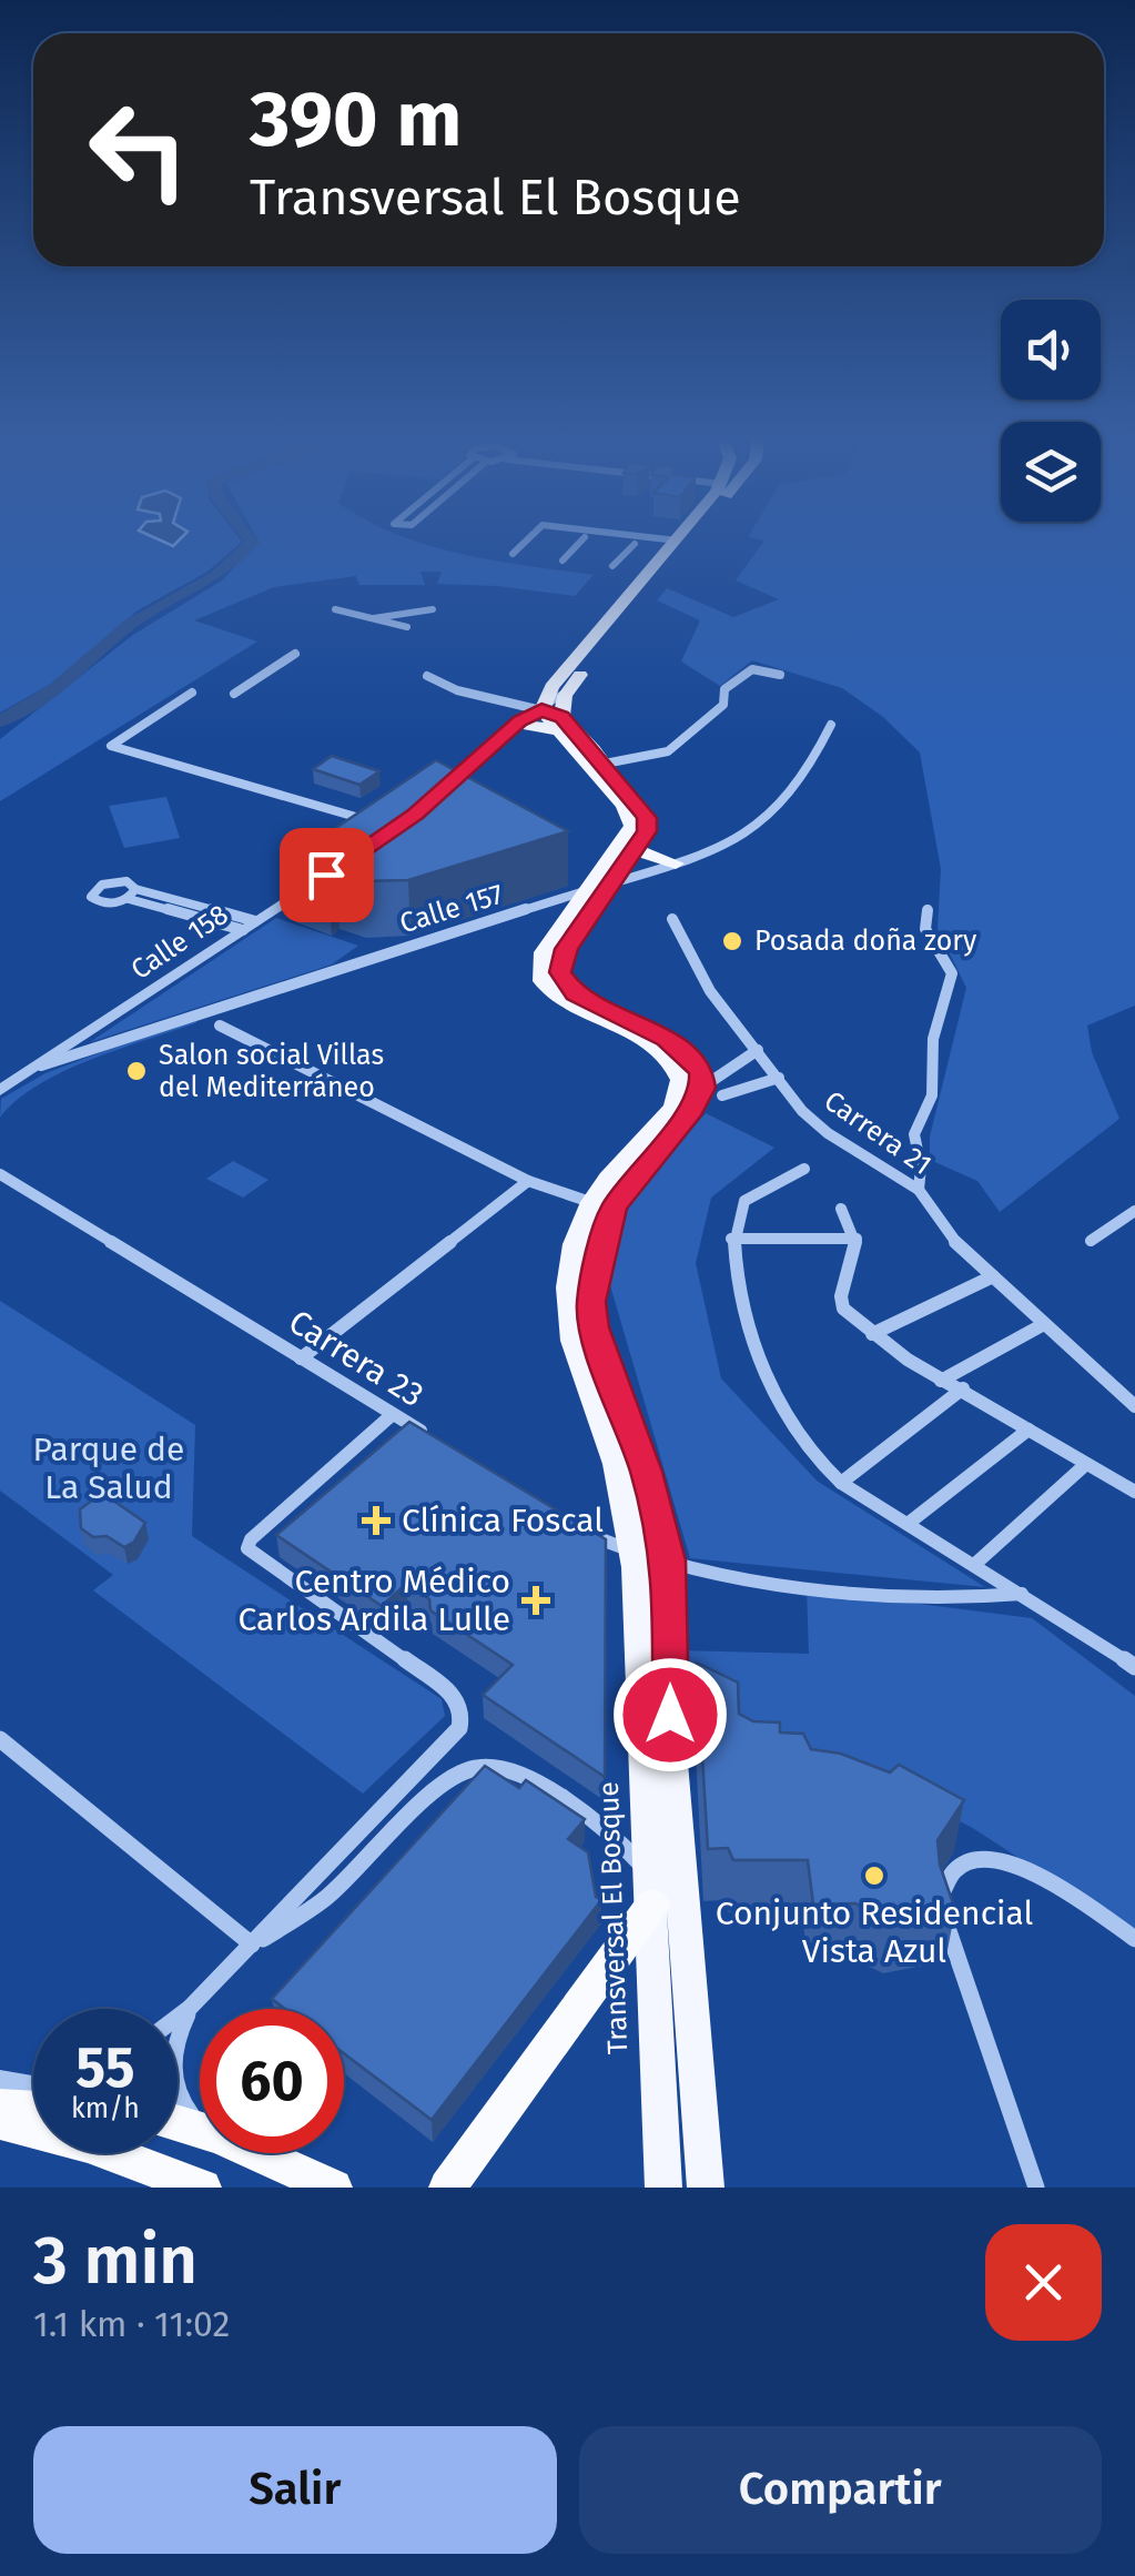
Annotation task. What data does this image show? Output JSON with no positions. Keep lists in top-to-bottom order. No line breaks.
{"streets":{"main road":["Transversal El Bosque"],"street":["Calle 157","Calle 158","Carrera 21","Carrera 23"]},"crossings":[["Calle 157","Calle 158"],["Calle 157","Transversal El Bosque"]],"parks":["Parque de La Salud"],"places":{"other":["Posada doña zory","Salon social Villas del Mediterráneo","Conjunto Residencial Vista Azul"],"health":["Clínica Foscal","Centro Médico Carlos Ardila Lulle"]},"page":{"turn":["390 m","Transversal El Bosque"],"speed":"55 km/h","limit":"60","heading":["3 min","1.1 km · 11:02"],"buttons":["Salir","Compartir"]}}
